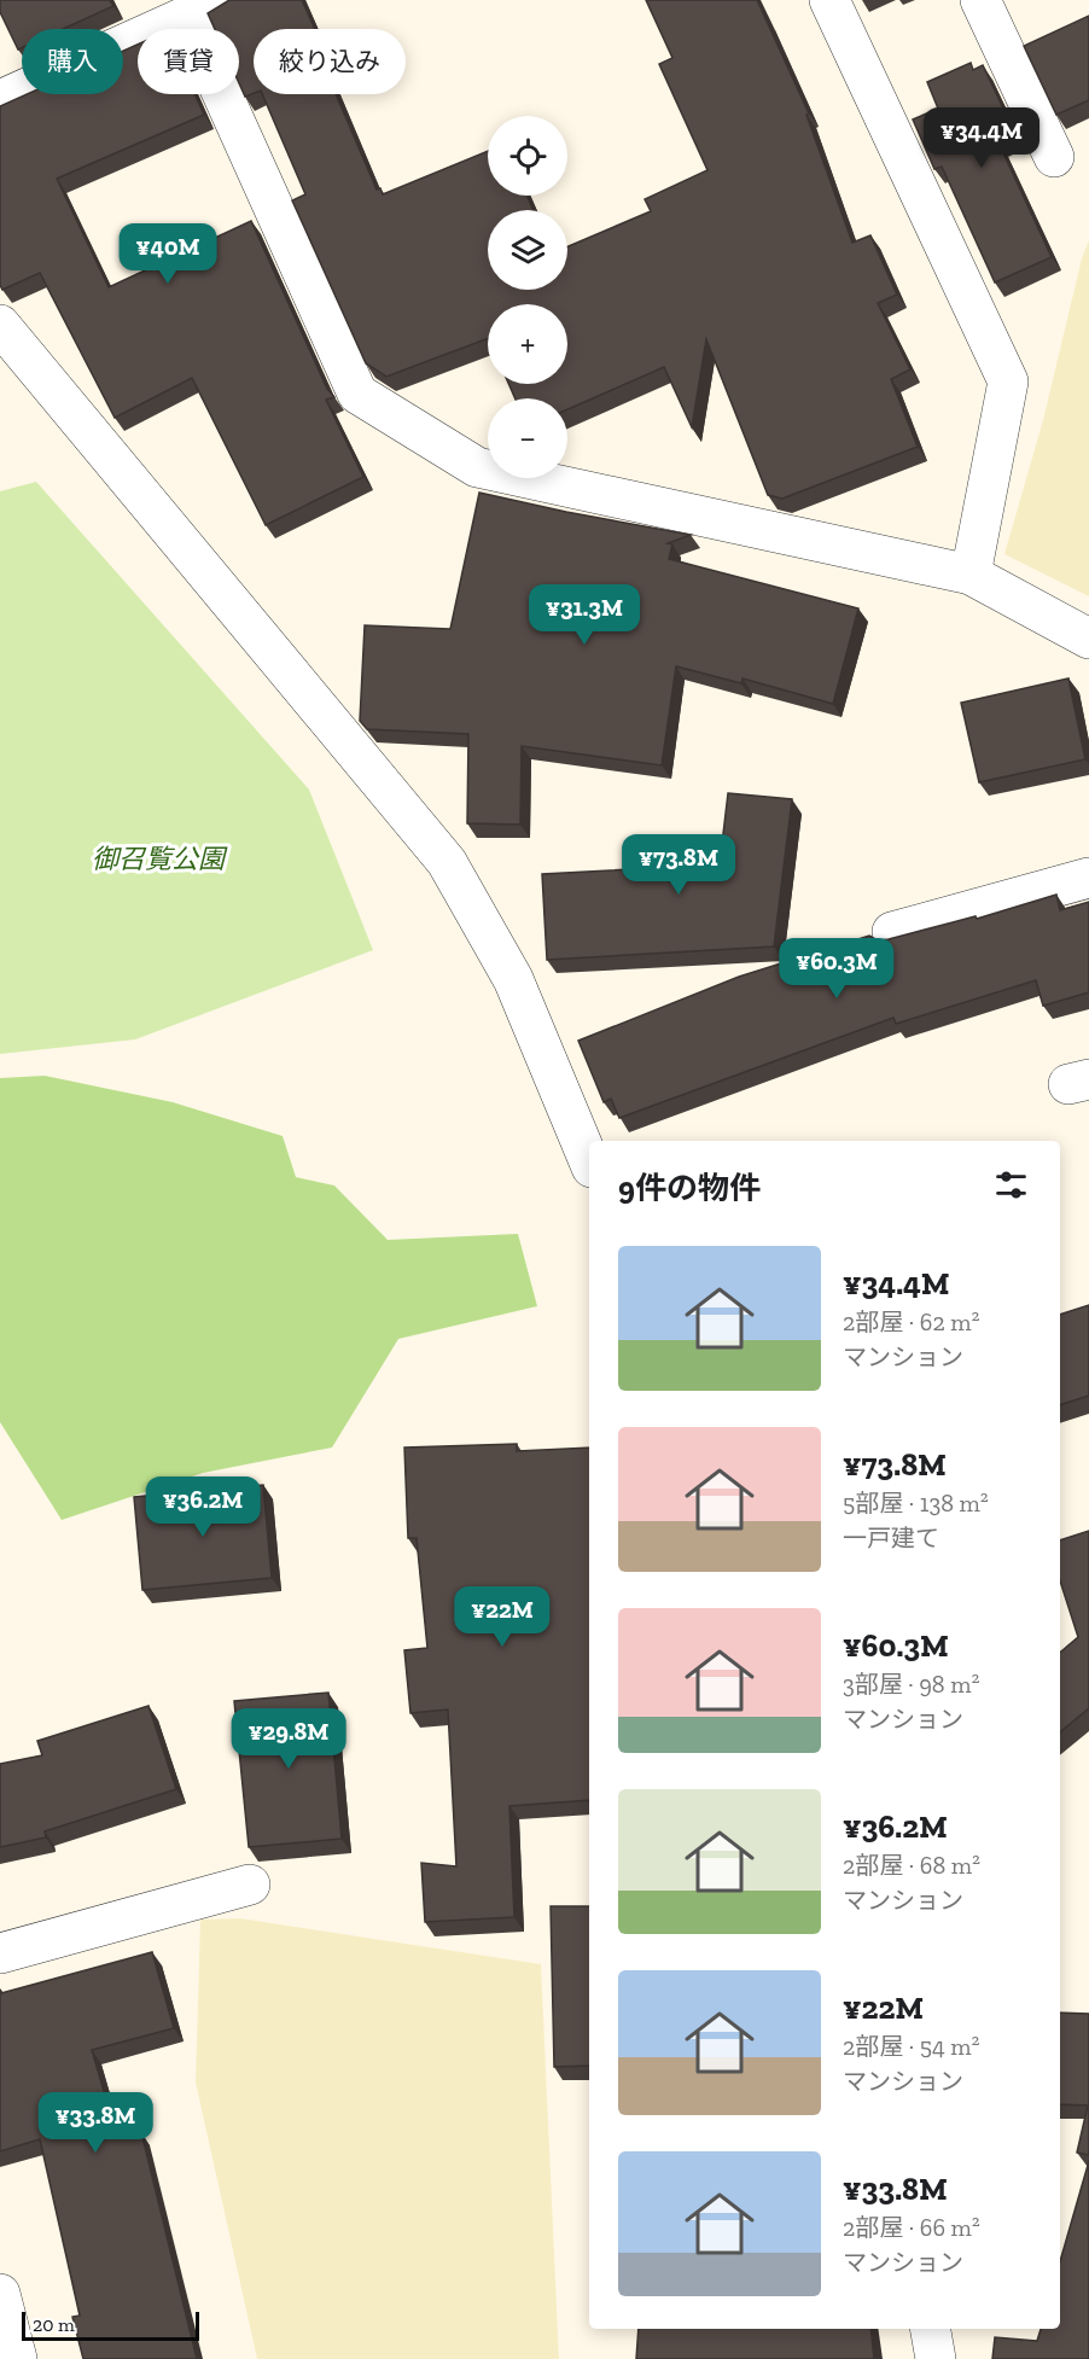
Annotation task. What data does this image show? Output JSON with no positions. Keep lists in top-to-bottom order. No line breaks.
{"parks":["御召覧公園"],"scale_bar":"20 m","page":{"chip":["購入","賃貸","絞り込み"],"price":["¥34.4M","¥40M","¥31.3M","¥73.8M","¥60.3M","¥36.2M","¥22M","¥29.8M","¥33.8M"],"map_buttons":["+","−"],"heading":"9件の物件","list":[{"name":"¥34.4M","note":"2部屋 · 62 m² · マンション"},{"name":"¥73.8M","note":"5部屋 · 138 m² · 一戸建て"},{"name":"¥60.3M","note":"3部屋 · 98 m² · マンション"},{"name":"¥36.2M","note":"2部屋 · 68 m² · マンション"},{"name":"¥22M","note":"2部屋 · 54 m² · マンション"},{"name":"¥33.8M","note":"2部屋 · 66 m² · マンション"}],"scale":"20 m"}}
